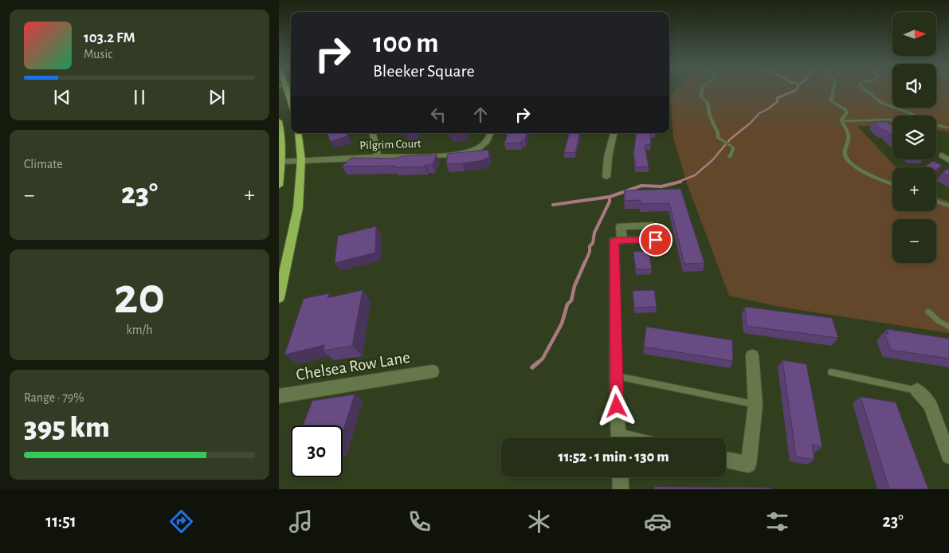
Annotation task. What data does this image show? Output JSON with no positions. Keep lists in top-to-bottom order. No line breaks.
{"streets":{"street":["Pilgrim Court","Chelsea Row Lane"]},"north":"right","page":{"map_buttons":["+","−"],"turn":["100 m","Bleeker Square"],"song":["103.2 FM","Music"],"tile":["Climate",["20","km/h"],["Range · 79%","395 km"]],"heat":["−","23°","+"],"limit":"30","trip":"11:52 · 1 min · 130 m","tabs":["11:51","23°"]}}
